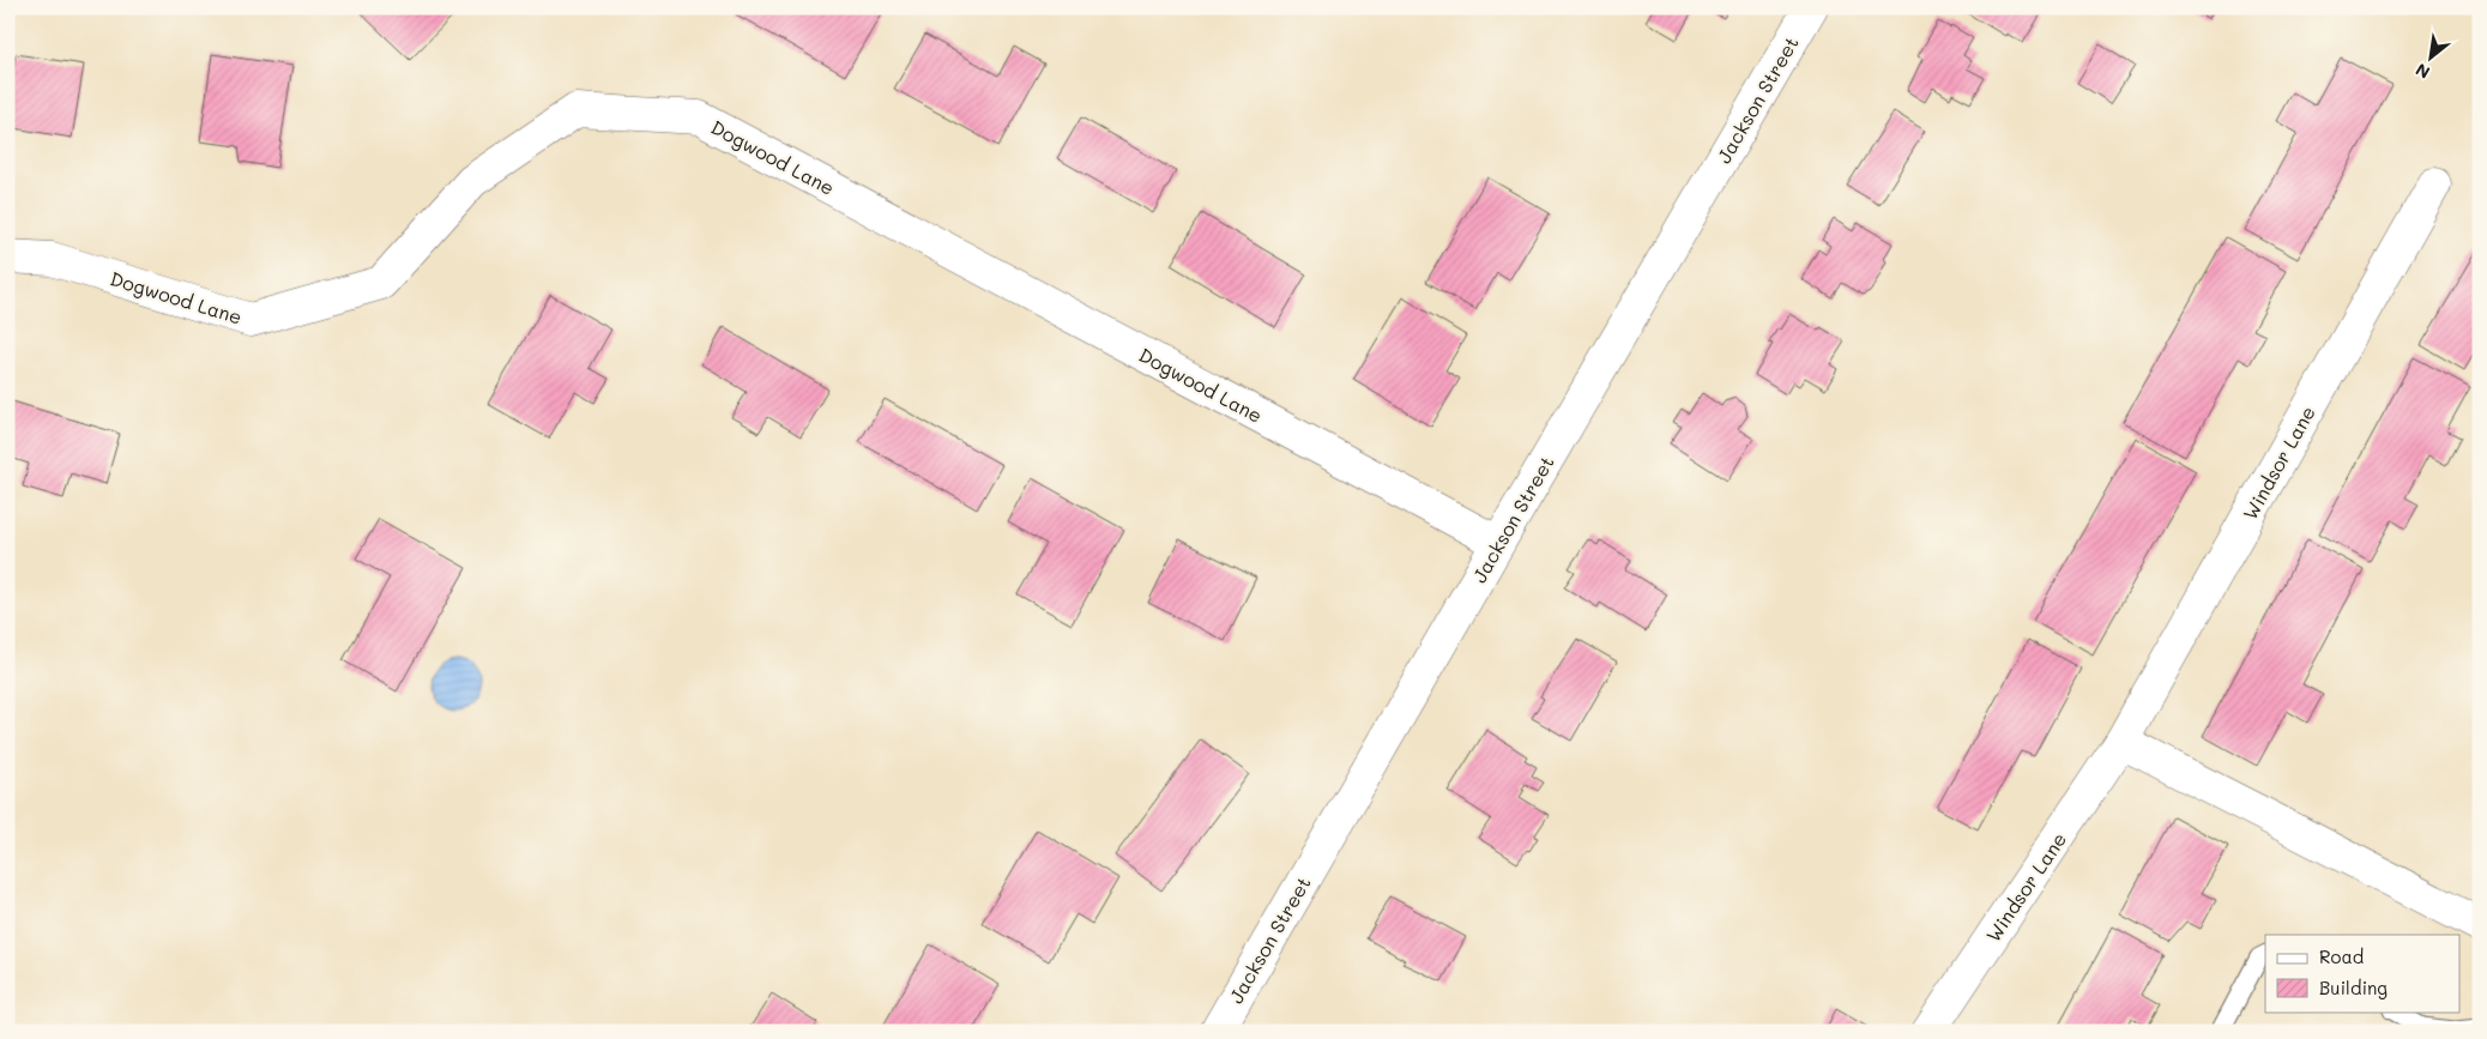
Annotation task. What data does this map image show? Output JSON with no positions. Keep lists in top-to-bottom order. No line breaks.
{"streets":{"street":["Jackson Street","Dogwood Lane","Windsor Lane"]},"crossings":[["Jackson Street","Dogwood Lane"]],"legend":["Road","Building"],"north":"bottom left"}
